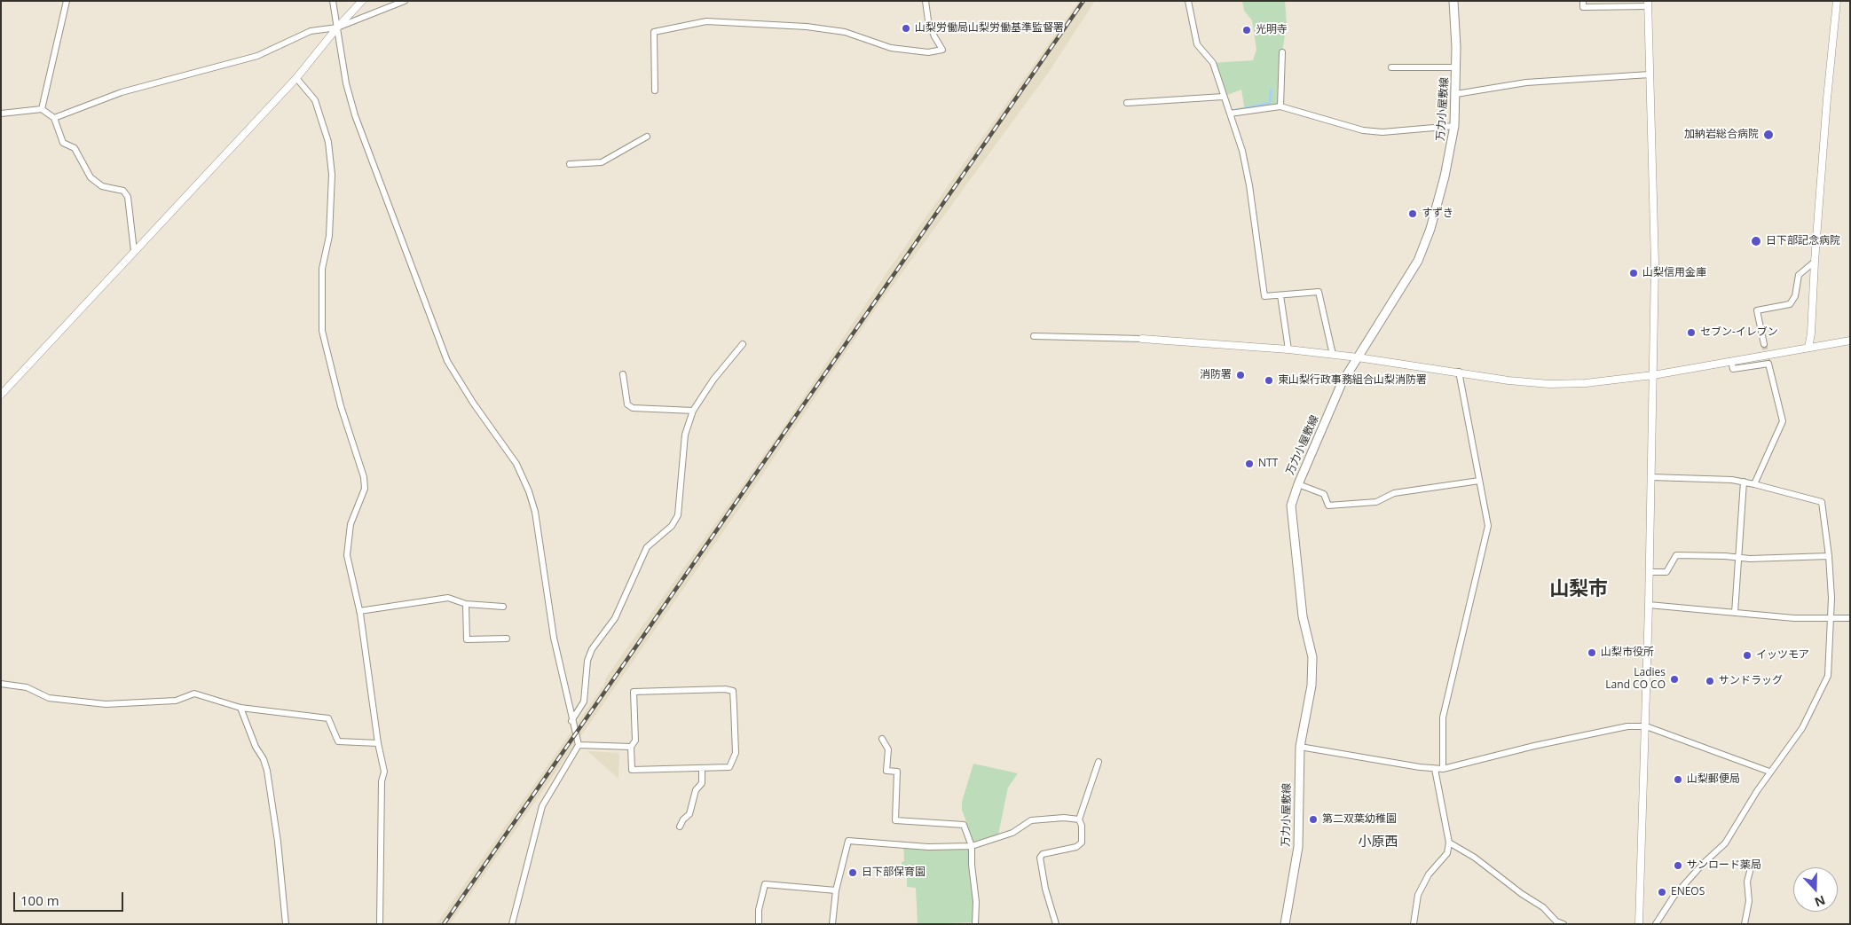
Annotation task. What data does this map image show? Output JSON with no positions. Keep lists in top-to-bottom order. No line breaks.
{"streets":{"main road":["万力小屋敷線"]},"districts":["山梨市","小原西"],"places":["山梨労働局山梨労働基準監督署","光明寺","加納岩総合病院","すずき","日下部記念病院","山梨信用金庫","セブン-イレブン","消防署","東山梨行政事務組合山梨消防署","NTT","山梨市役所","イッツモア","Ladies Land CO CO","サンドラッグ","山梨郵便局","第二双葉幼稚園","サンロード薬局","日下部保育園","ENEOS"],"scale_bar":"100 m","north":"bottom"}
